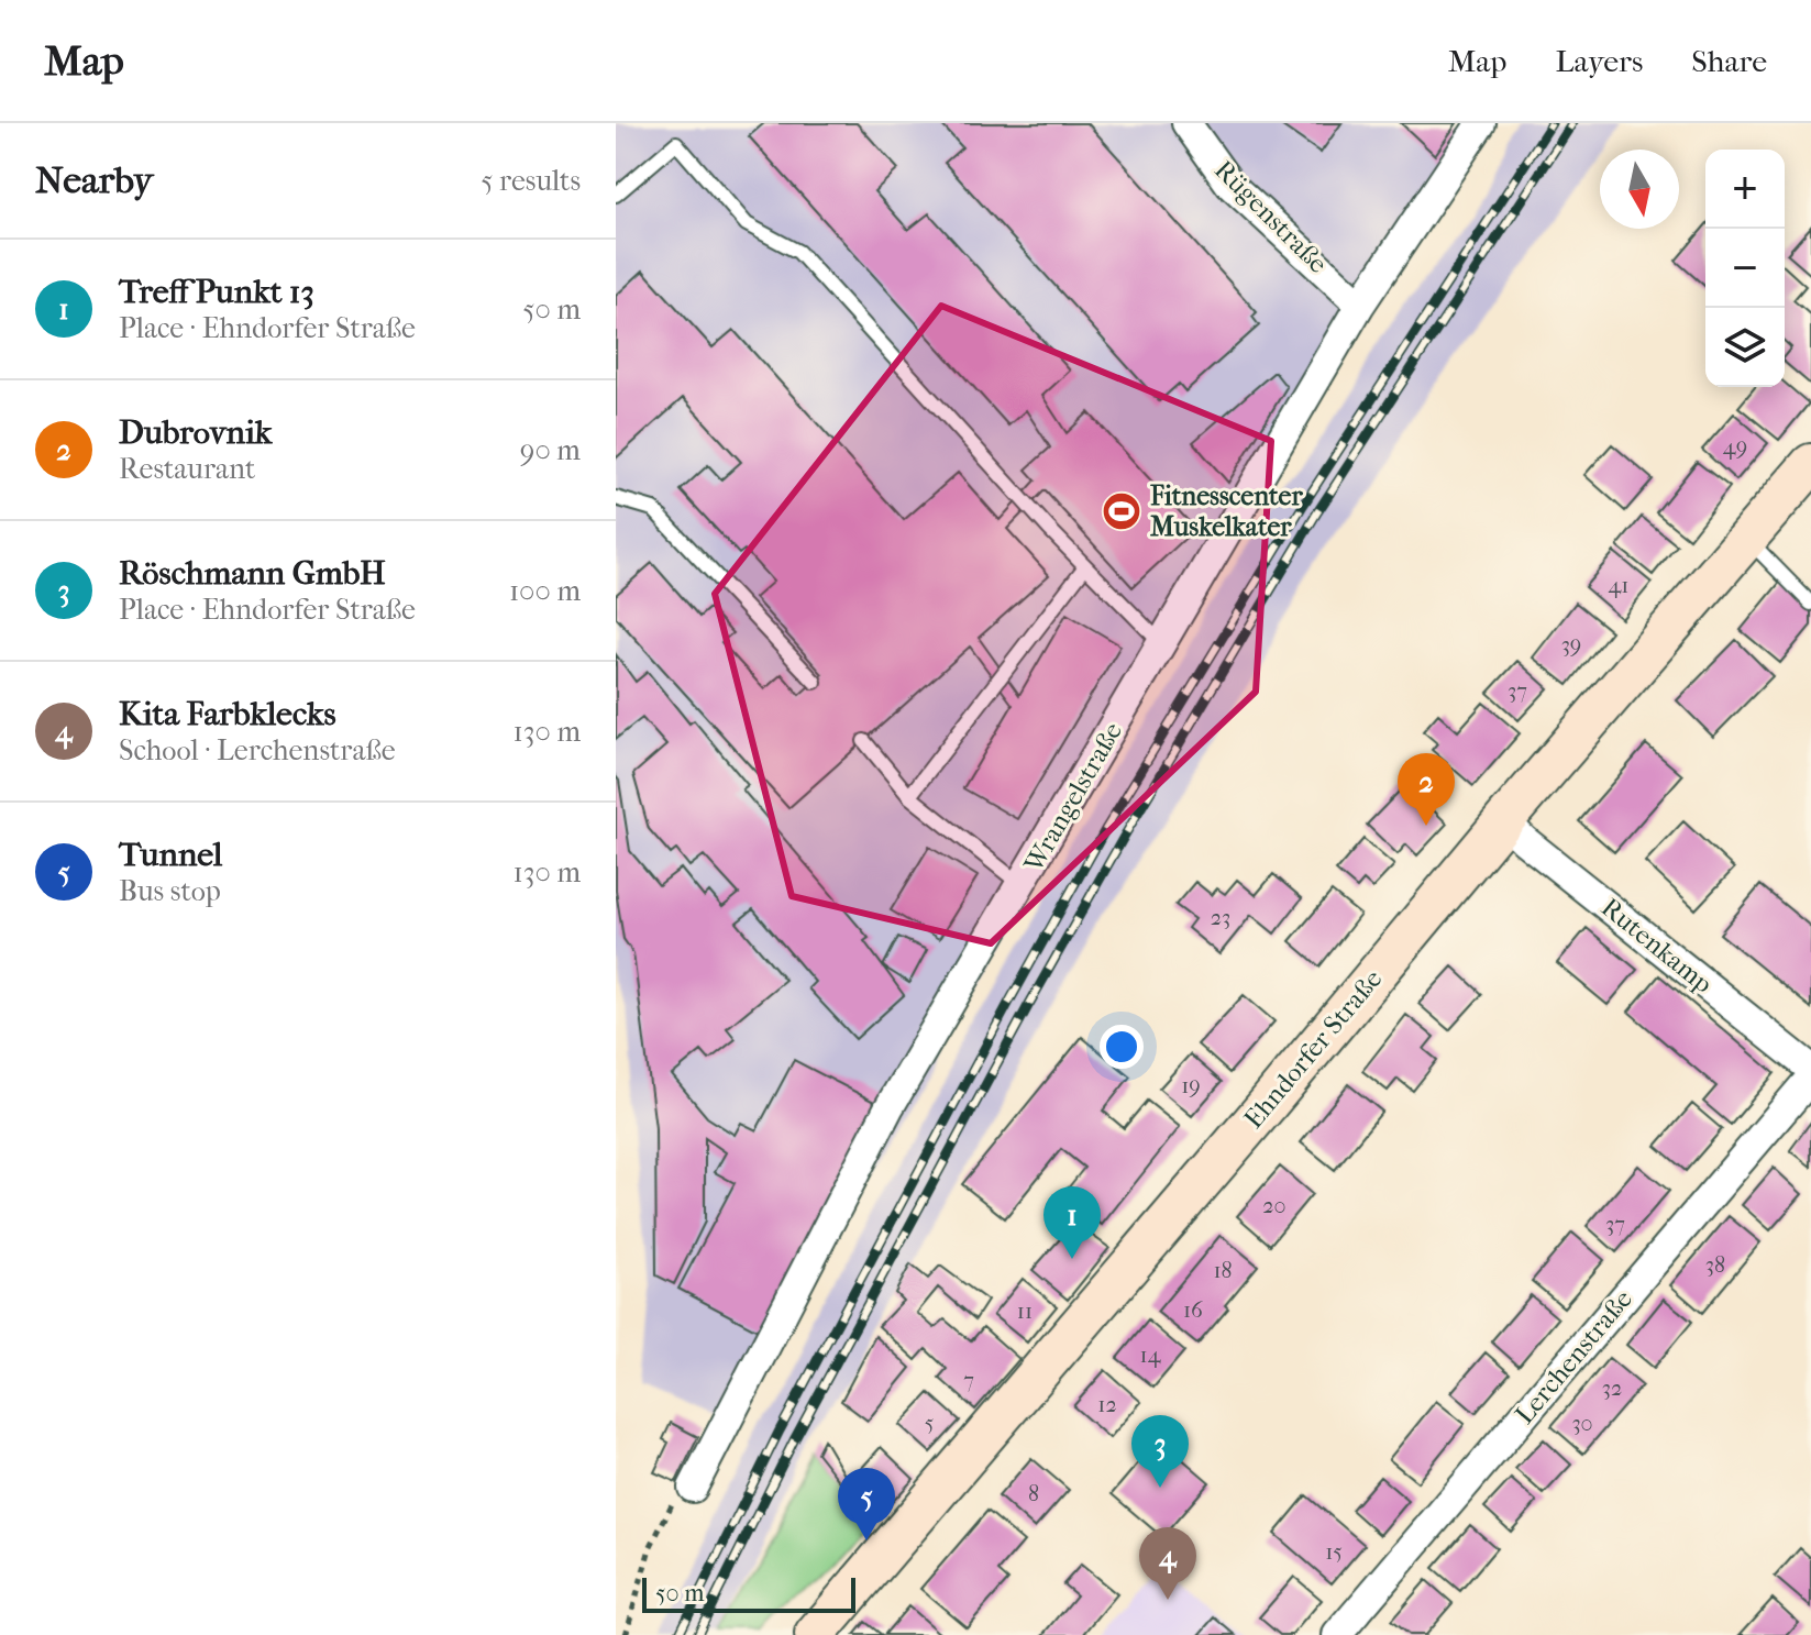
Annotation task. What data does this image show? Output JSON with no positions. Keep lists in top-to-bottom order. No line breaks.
{"streets":{"street":["Rügenstraße","Wrangelstraße","Rutenkamp","Ehndorfer Straße","Lerchenstraße"]},"crossings":[["Rügenstraße","Wrangelstraße"],["Rutenkamp","Ehndorfer Straße"]],"places":{"sports":["Fitnesscenter Muskelkater"]},"house_numbers":["49","41","39","37","23","19","20","37","38","18","16","11","14","7","32","12","5","30","8","15"],"scale_bar":"50 m","north":"bottom","page":{"header":"Map","nav":["Map","Layers","Share"],"heading":["Nearby","5 results"],"map_buttons":["+","−"],"list":[{"mark":"1","name":"Treff Punkt 13","note":"Place · Ehndorfer Straße","value":"50 m"},{"mark":"2","name":"Dubrovnik","note":"Restaurant","value":"90 m"},{"mark":"3","name":"Röschmann GmbH","note":"Place · Ehndorfer Straße","value":"100 m"},{"mark":"4","name":"Kita Farbklecks","note":"School · Lerchenstraße","value":"130 m"},{"mark":"5","name":"Tunnel","note":"Bus stop","value":"130 m"}],"pins":["2","1","3","5","4"],"scale":"50 m"}}
